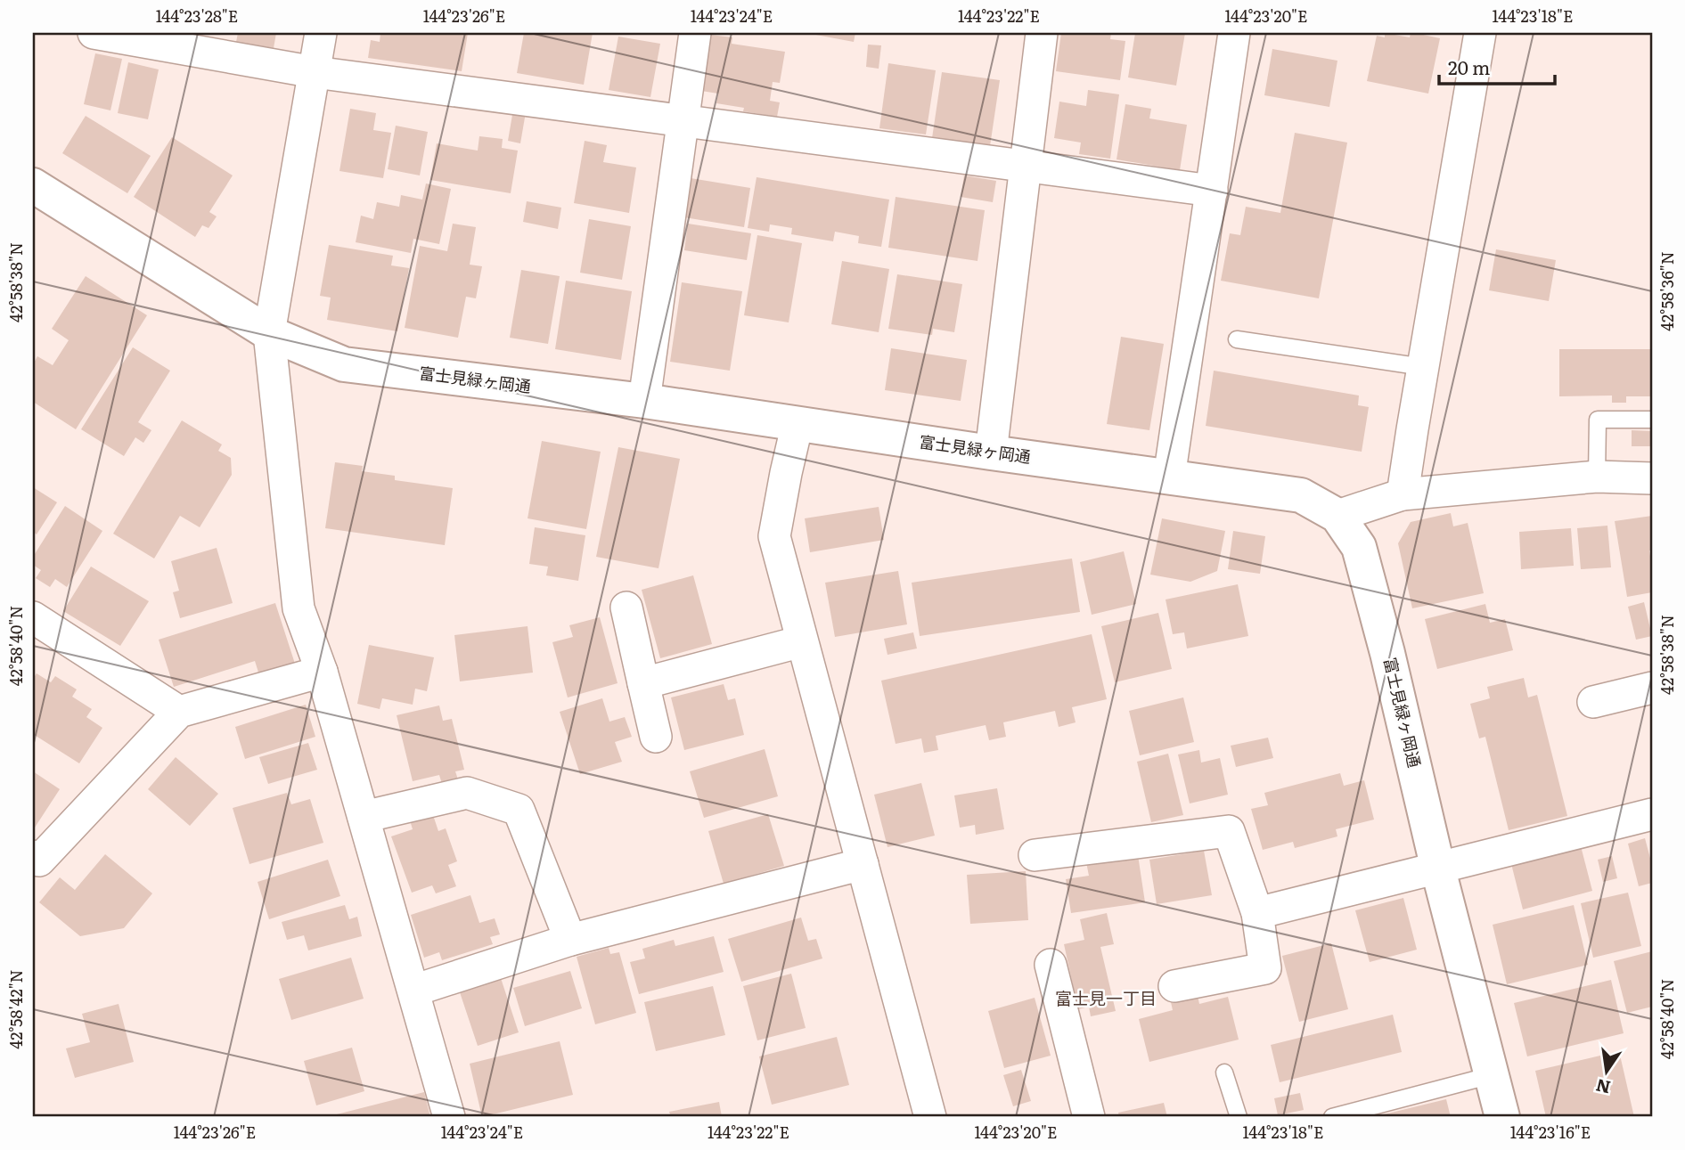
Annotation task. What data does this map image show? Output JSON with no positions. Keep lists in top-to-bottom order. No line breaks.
{"streets":{"street":["富士見緑ヶ岡通"]},"districts":["富士見一丁目"],"scale_bar":"20 m","north":"bottom","coordinates":["144°23'28\"E","144°23'26\"E","144°23'24\"E","144°23'22\"E","144°23'20\"E","144°23'18\"E","42°58'38\"N","42°58'36\"N","42°58'40\"N","42°58'42\"N","144°23'16\"E"]}
